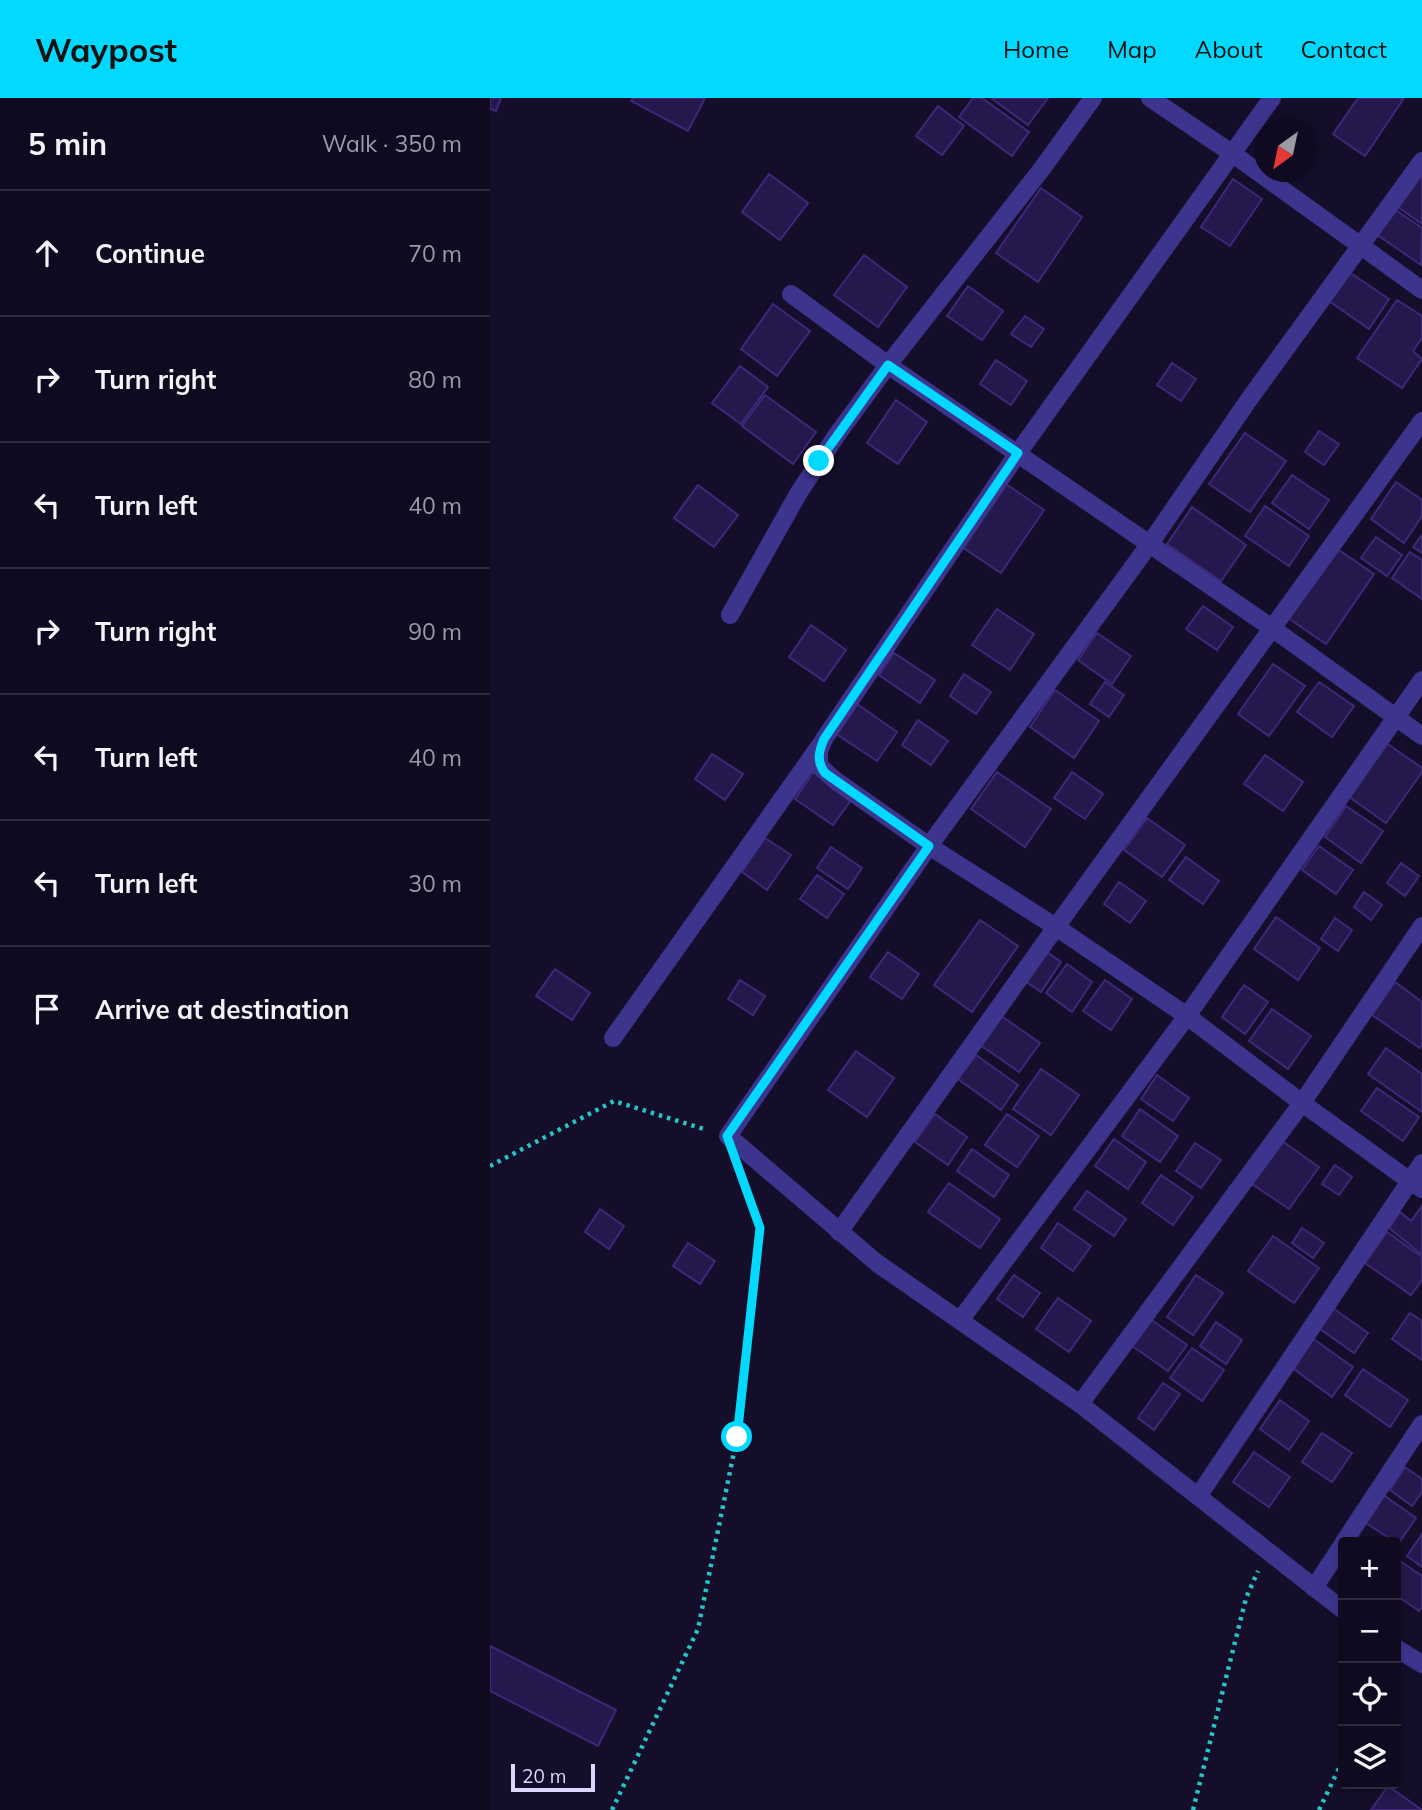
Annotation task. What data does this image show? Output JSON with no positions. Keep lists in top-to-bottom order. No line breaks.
{"scale_bar":"20 m","north":"bottom left","page":{"header":"Waypost","nav":["Home","Map","About","Contact"],"heading":["5 min","Walk · 350 m"],"list":[["Continue","70 m"],["Turn right","80 m"],["Turn left","40 m"],["Turn right","90 m"],["Turn left","40 m"],["Turn left","30 m"],"Arrive at destination"],"map_buttons":["+","−"],"scale":"20 m"}}
